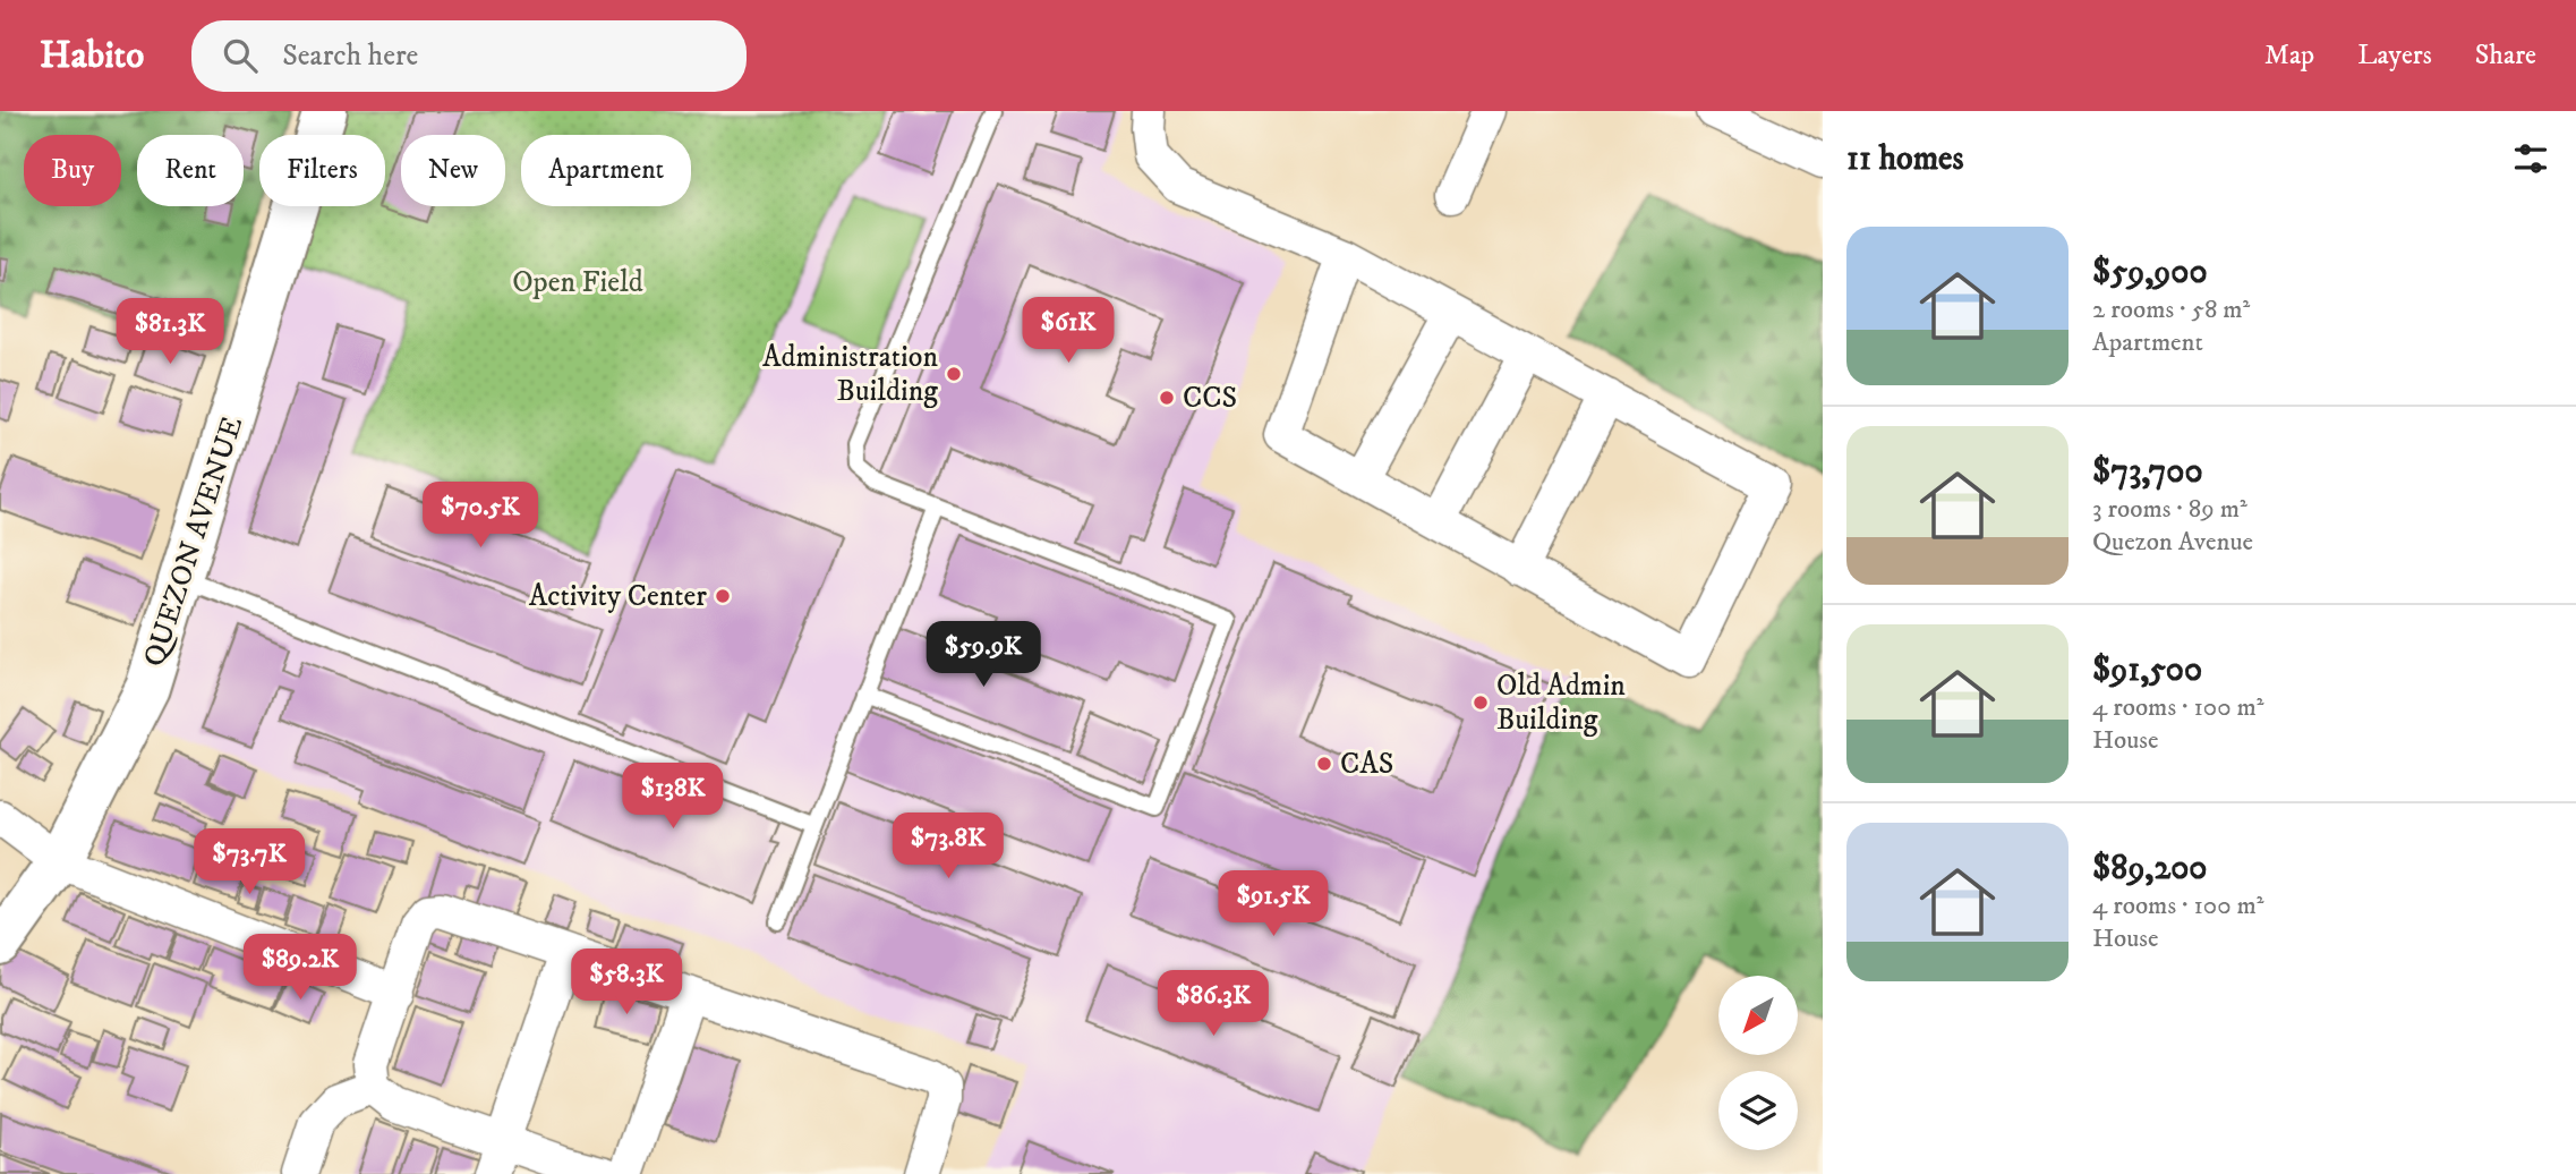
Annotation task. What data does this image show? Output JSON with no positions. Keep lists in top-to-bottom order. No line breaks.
{"streets":{"main road":["QUEZON AVENUE"]},"parks":["Open Field"],"places":["Administration Building","CCS","Activity Center","Old Admin Building","CAS"],"north":"bottom left","page":{"header":"Habito","search":"Search here","nav":["Map","Layers","Share"],"heading":"11 homes","chip":["Buy","Rent","Filters","New","Apartment"],"list":[{"name":"$59,900","note":"2 rooms · 58 m² · Apartment"},{"name":"$73,700","note":"3 rooms · 89 m² · Quezon Avenue"},{"name":"$91,500","note":"4 rooms · 100 m² · House"},{"name":"$89,200","note":"4 rooms · 100 m² · House"}],"price":["$61K","$81.3K","$70.5K","$59.9K","$138K","$73.8K","$73.7K","$91.5K","$89.2K","$58.3K","$86.3K"]}}
